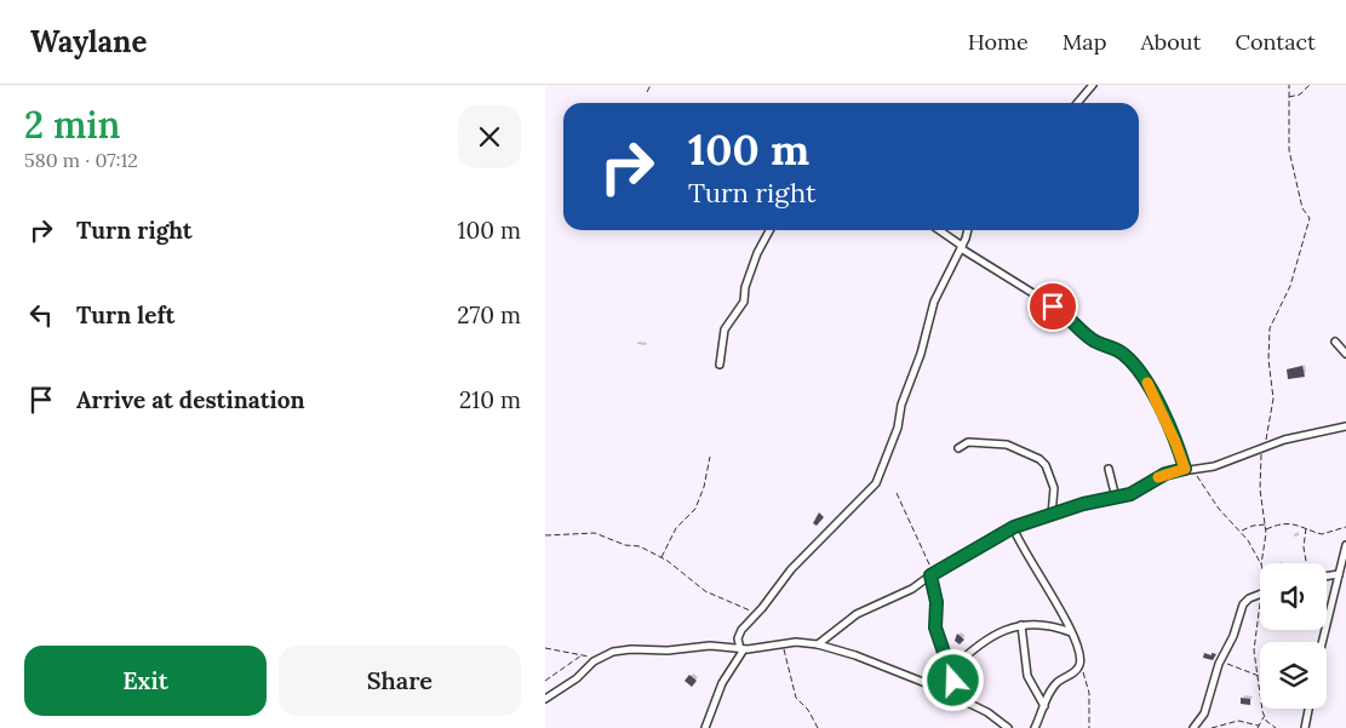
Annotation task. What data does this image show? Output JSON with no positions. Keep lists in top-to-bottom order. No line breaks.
{"page":{"header":"Waylane","nav":["Home","Map","About","Contact"],"heading":["2 min","580 m · 07:12"],"turn":["100 m","Turn right"],"list":[{"name":"Turn right","value":"100 m"},{"name":"Turn left","value":"270 m"},{"name":"Arrive at destination","value":"210 m"}],"buttons":["Exit","Share"]}}
